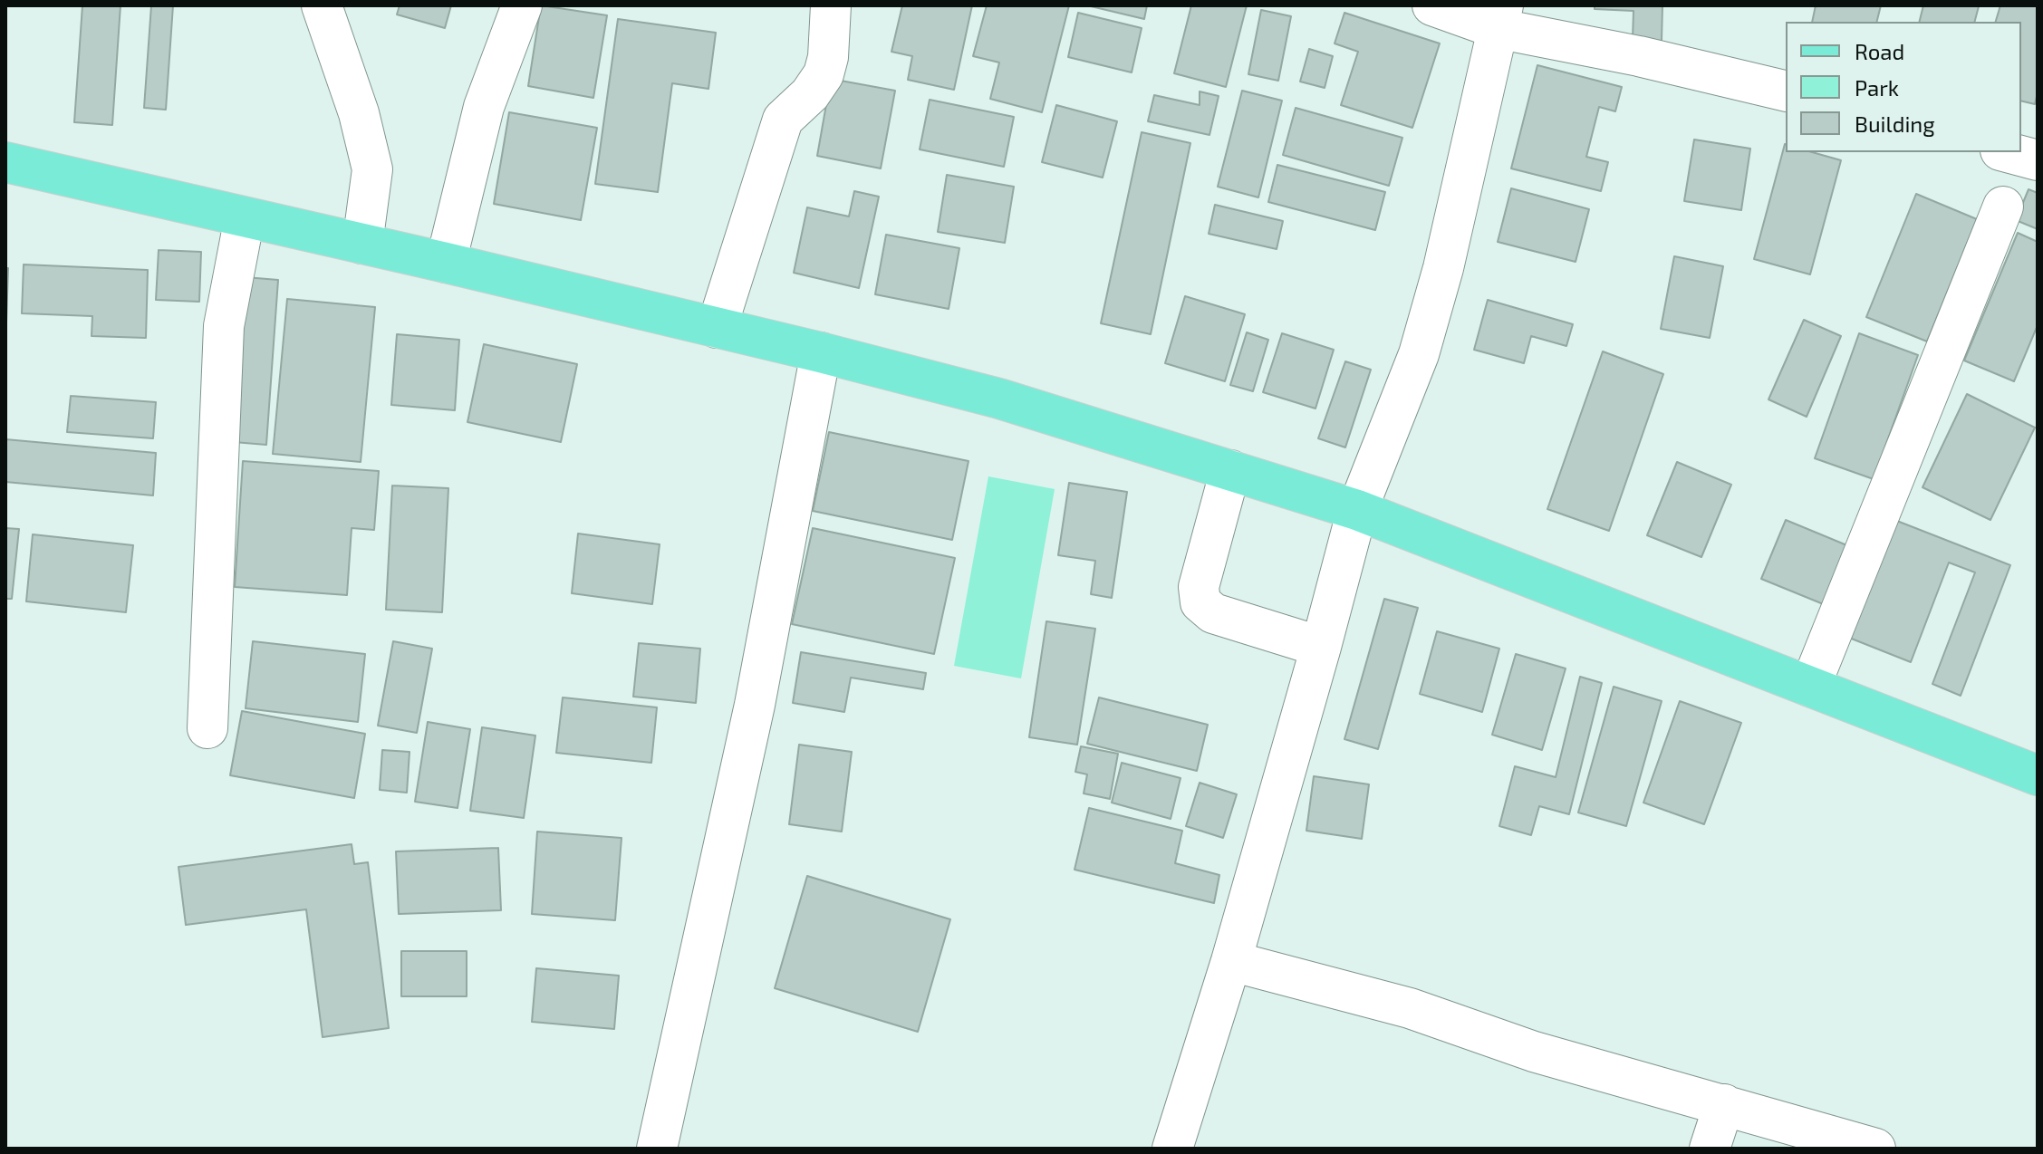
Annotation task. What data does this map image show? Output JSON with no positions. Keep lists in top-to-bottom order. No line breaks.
{"legend":["Road","Park","Building"]}
